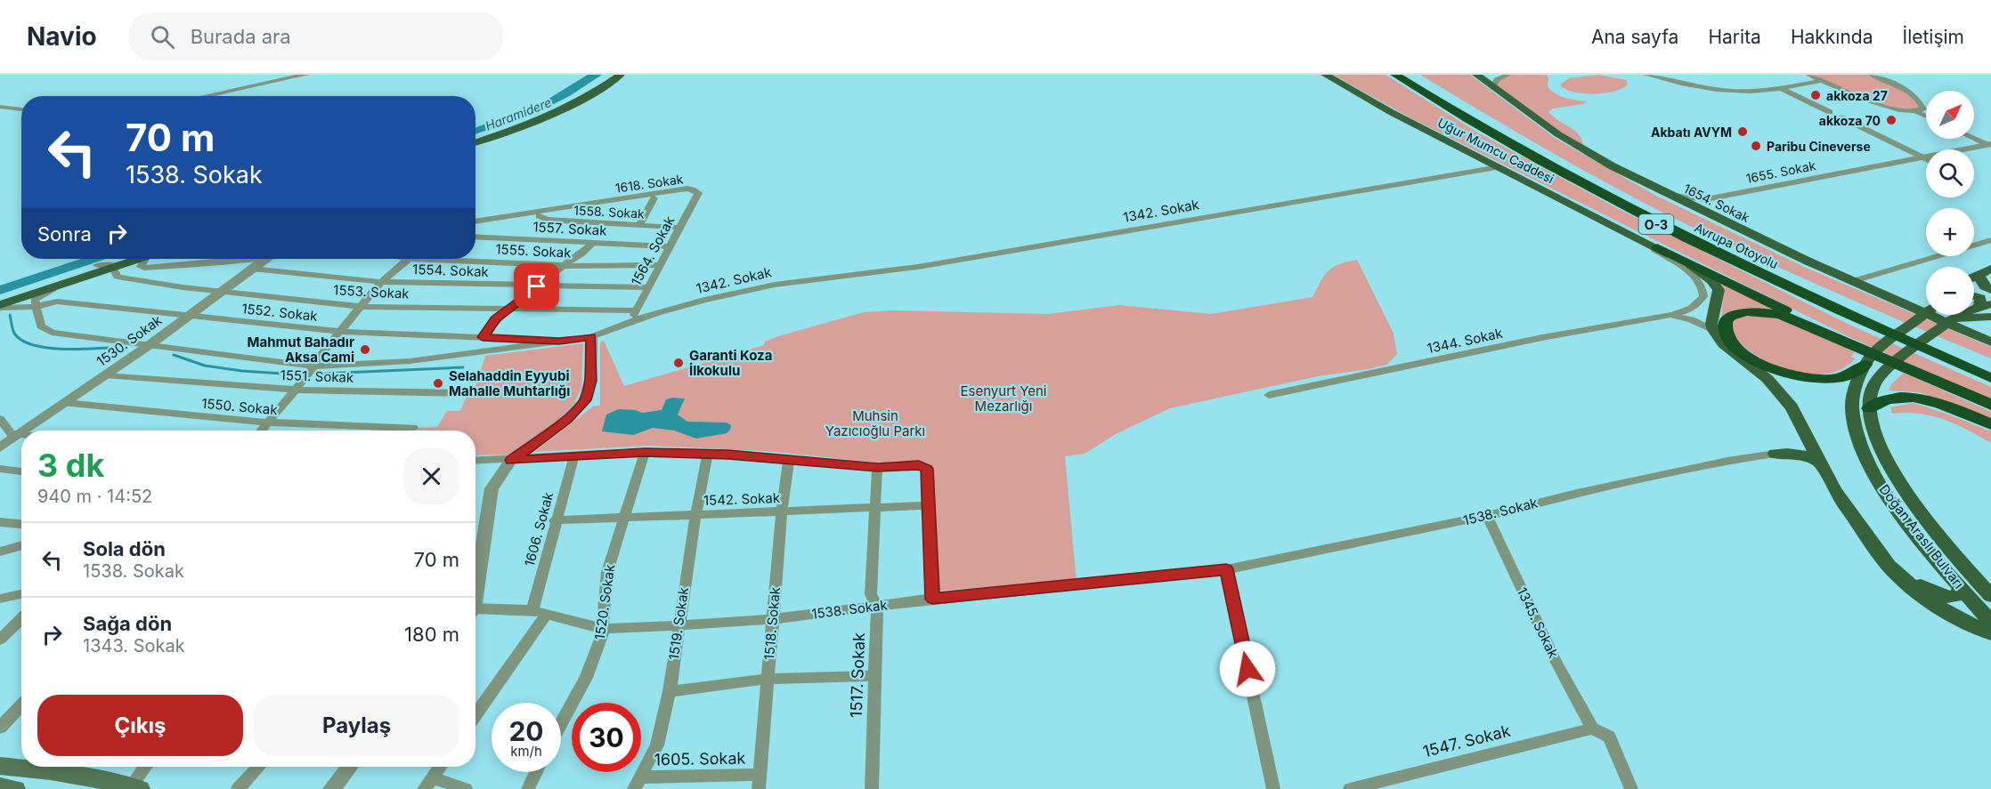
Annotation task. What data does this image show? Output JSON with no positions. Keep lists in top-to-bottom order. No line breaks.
{"streets":{"highway":["O-3","Avrupa Otoyolu"],"main road":["Uğur Mumcu Caddesi","1654. Sokak","Doğan Araslı Bulvarı"],"street":["1655. Sokak","1618. Sokak","1342. Sokak","1558. Sokak","1557. Sokak","1555. Sokak","1564. Sokak","1554. Sokak","1553. Sokak","1552. Sokak","1530. Sokak","1344. Sokak","1551. Sokak","1550. Sokak","1542. Sokak","1538. Sokak","1606. Sokak","1520. Sokak","1345. Sokak","1519. Sokak","1518. Sokak","1517. Sokak","1547. Sokak","1605. Sokak"]},"crossings":[["Uğur Mumcu Caddesi","1342. Sokak"],["Uğur Mumcu Caddesi","1344. Sokak"],["1655. Sokak","1654. Sokak"],["1618. Sokak","1558. Sokak"],["1618. Sokak","1564. Sokak"],["1342. Sokak","1564. Sokak"],["1342. Sokak","1552. Sokak"],["1342. Sokak","1530. Sokak"],["1558. Sokak","1564. Sokak"],["1557. Sokak","1564. Sokak"],["1555. Sokak","1564. Sokak"],["1564. Sokak","1554. Sokak"],["1564. Sokak","1553. Sokak"],["1554. Sokak","1530. Sokak"],["1553. Sokak","1530. Sokak"],["1552. Sokak","1530. Sokak"],["1530. Sokak","1551. Sokak"],["1530. Sokak","1550. Sokak"],["1542. Sokak","1606. Sokak"],["1542. Sokak","1520. Sokak"],["1542. Sokak","1519. Sokak"],["1542. Sokak","1518. Sokak"],["1542. Sokak","1517. Sokak"],["1538. Sokak","1606. Sokak"],["1538. Sokak","1520. Sokak"],["1538. Sokak","1345. Sokak"],["1538. Sokak","1519. Sokak"],["1538. Sokak","1518. Sokak"],["1538. Sokak","1517. Sokak"],["1345. Sokak","1547. Sokak"],["1519. Sokak","1605. Sokak"],["1518. Sokak","1605. Sokak"]],"water":["Haramidere"],"parks":["Esenyurt Yeni Mezarlığı","Muhsin Yazıcıoğlu Parkı"],"places":["akkoza 27","akkoza 70","Akbatı AVYM","Paribu Cineverse","Mahmut Bahadır Aksa Cami","Garanti Koza İlkokulu","Selahaddin Eyyubi Mahalle Muhtarlığı"],"north":"top right","page":{"header":"Navio","search":"Burada ara","nav":["Ana sayfa","Harita","Hakkında","İletişim"],"map_buttons":["+","−"],"turn":["70 m","1538. Sokak"],"then":"Sonra","heading":["3 dk","940 m · 14:52"],"list":[{"name":"Sola dön","note":"1538. Sokak","value":"70 m"},{"name":"Sağa dön","note":"1343. Sokak","value":"180 m"}],"buttons":["Çıkış","Paylaş"],"speed":"20 km/h","limit":"30"}}
